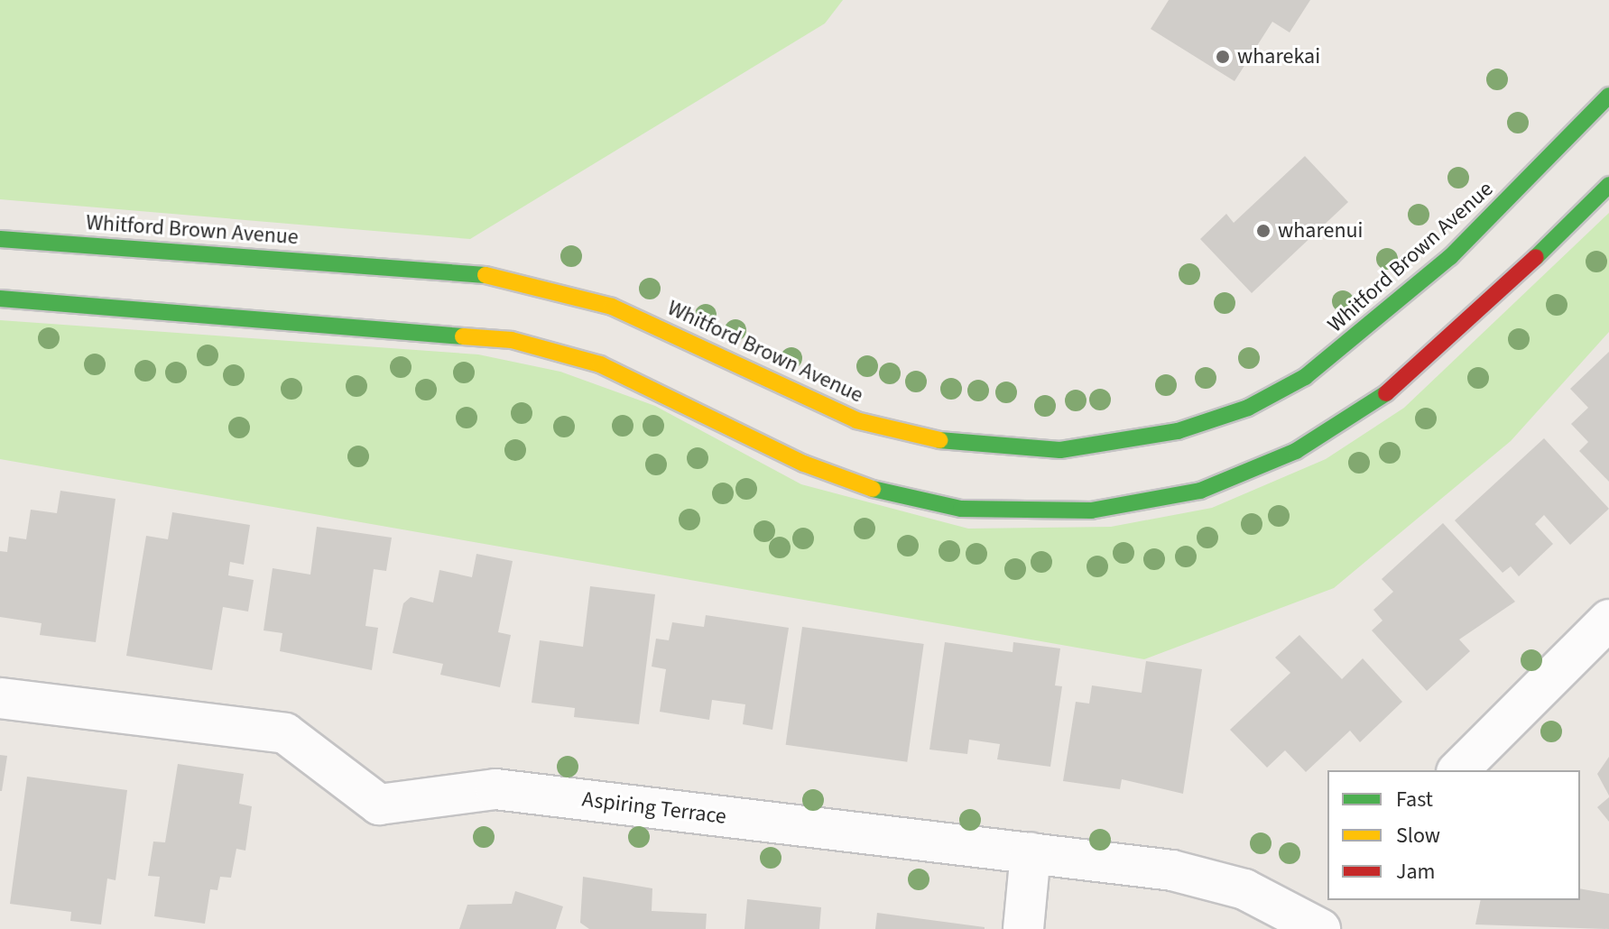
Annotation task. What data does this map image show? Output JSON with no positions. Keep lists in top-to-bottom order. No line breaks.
{"streets":{"main road":["Whitford Brown Avenue"],"street":["Aspiring Terrace"]},"places":["wharekai","wharenui"],"legend":["Fast","Slow","Jam"]}
